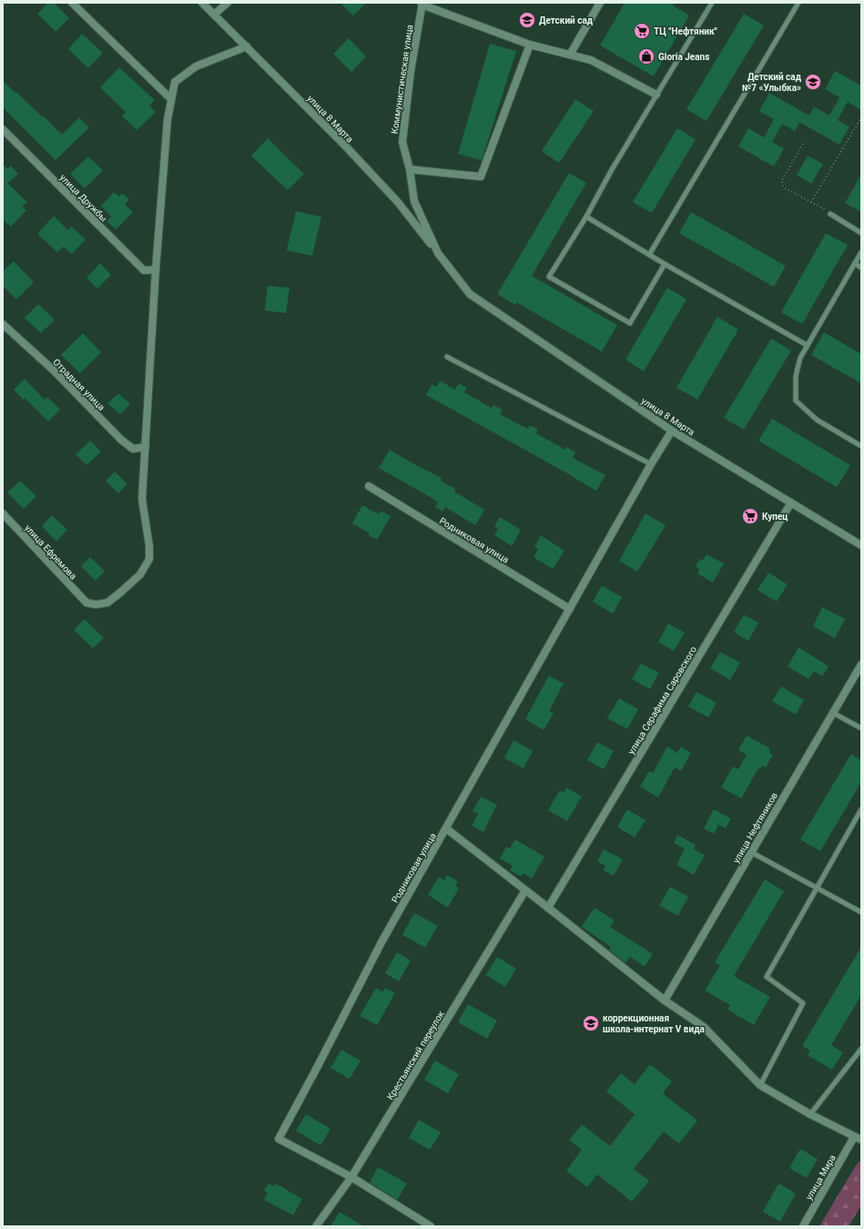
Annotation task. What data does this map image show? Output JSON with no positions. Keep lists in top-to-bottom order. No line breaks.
{"streets":{"street":["Коммунистическая улица","улица 8 Марта","улица Дружбы","Отрадная улица","Родниковая улица","улица Ефремова","улица Серафима Саровского","улица Нефтяников","Крестьянский переулок","улица Мира"]},"crossings":[["Коммунистическая улица","улица 8 Марта"],["улица 8 Марта","Родниковая улица"],["улица 8 Марта","улица Серафима Саровского"],["Отрадная улица","улица Ефремова"],["Родниковая улица","Крестьянский переулок"]],"places":{"school or university":["Детский сад","Детский сад №7 «Улыбка»","коррекционная школа-интернат V вида"],"supermarket":["ТЦ \"Нефтяник\"","Купец"],"shop":["Gloria Jeans"]}}
